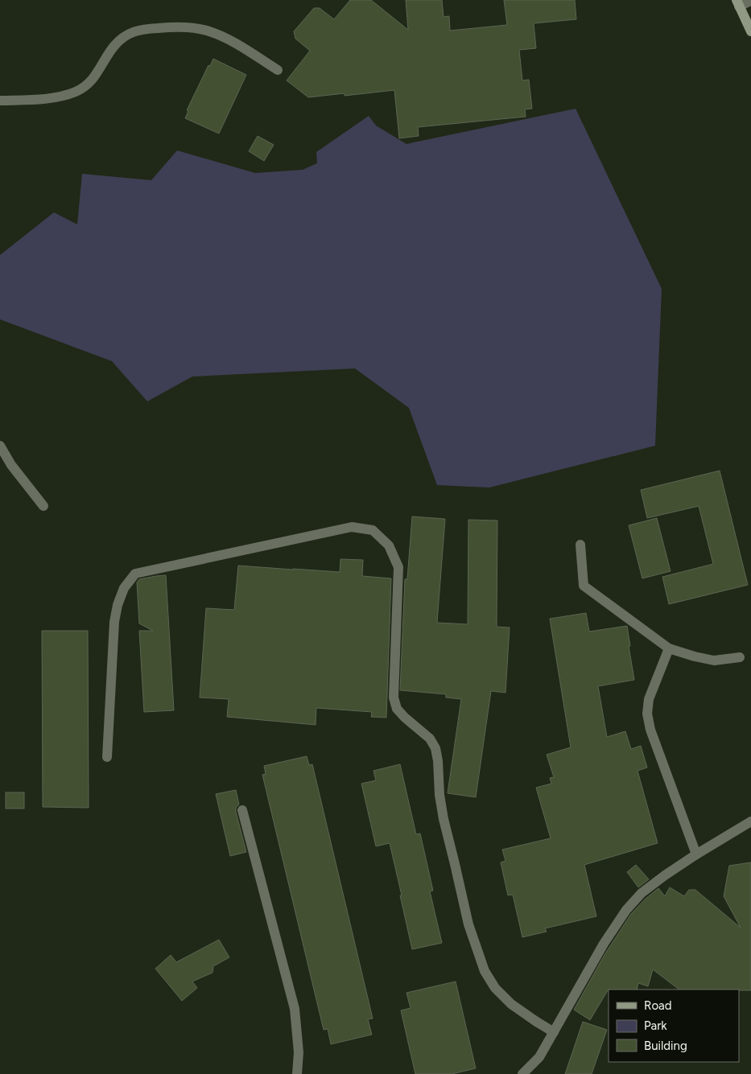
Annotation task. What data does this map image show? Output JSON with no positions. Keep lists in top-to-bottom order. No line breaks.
{"legend":["Road","Park","Building"]}
